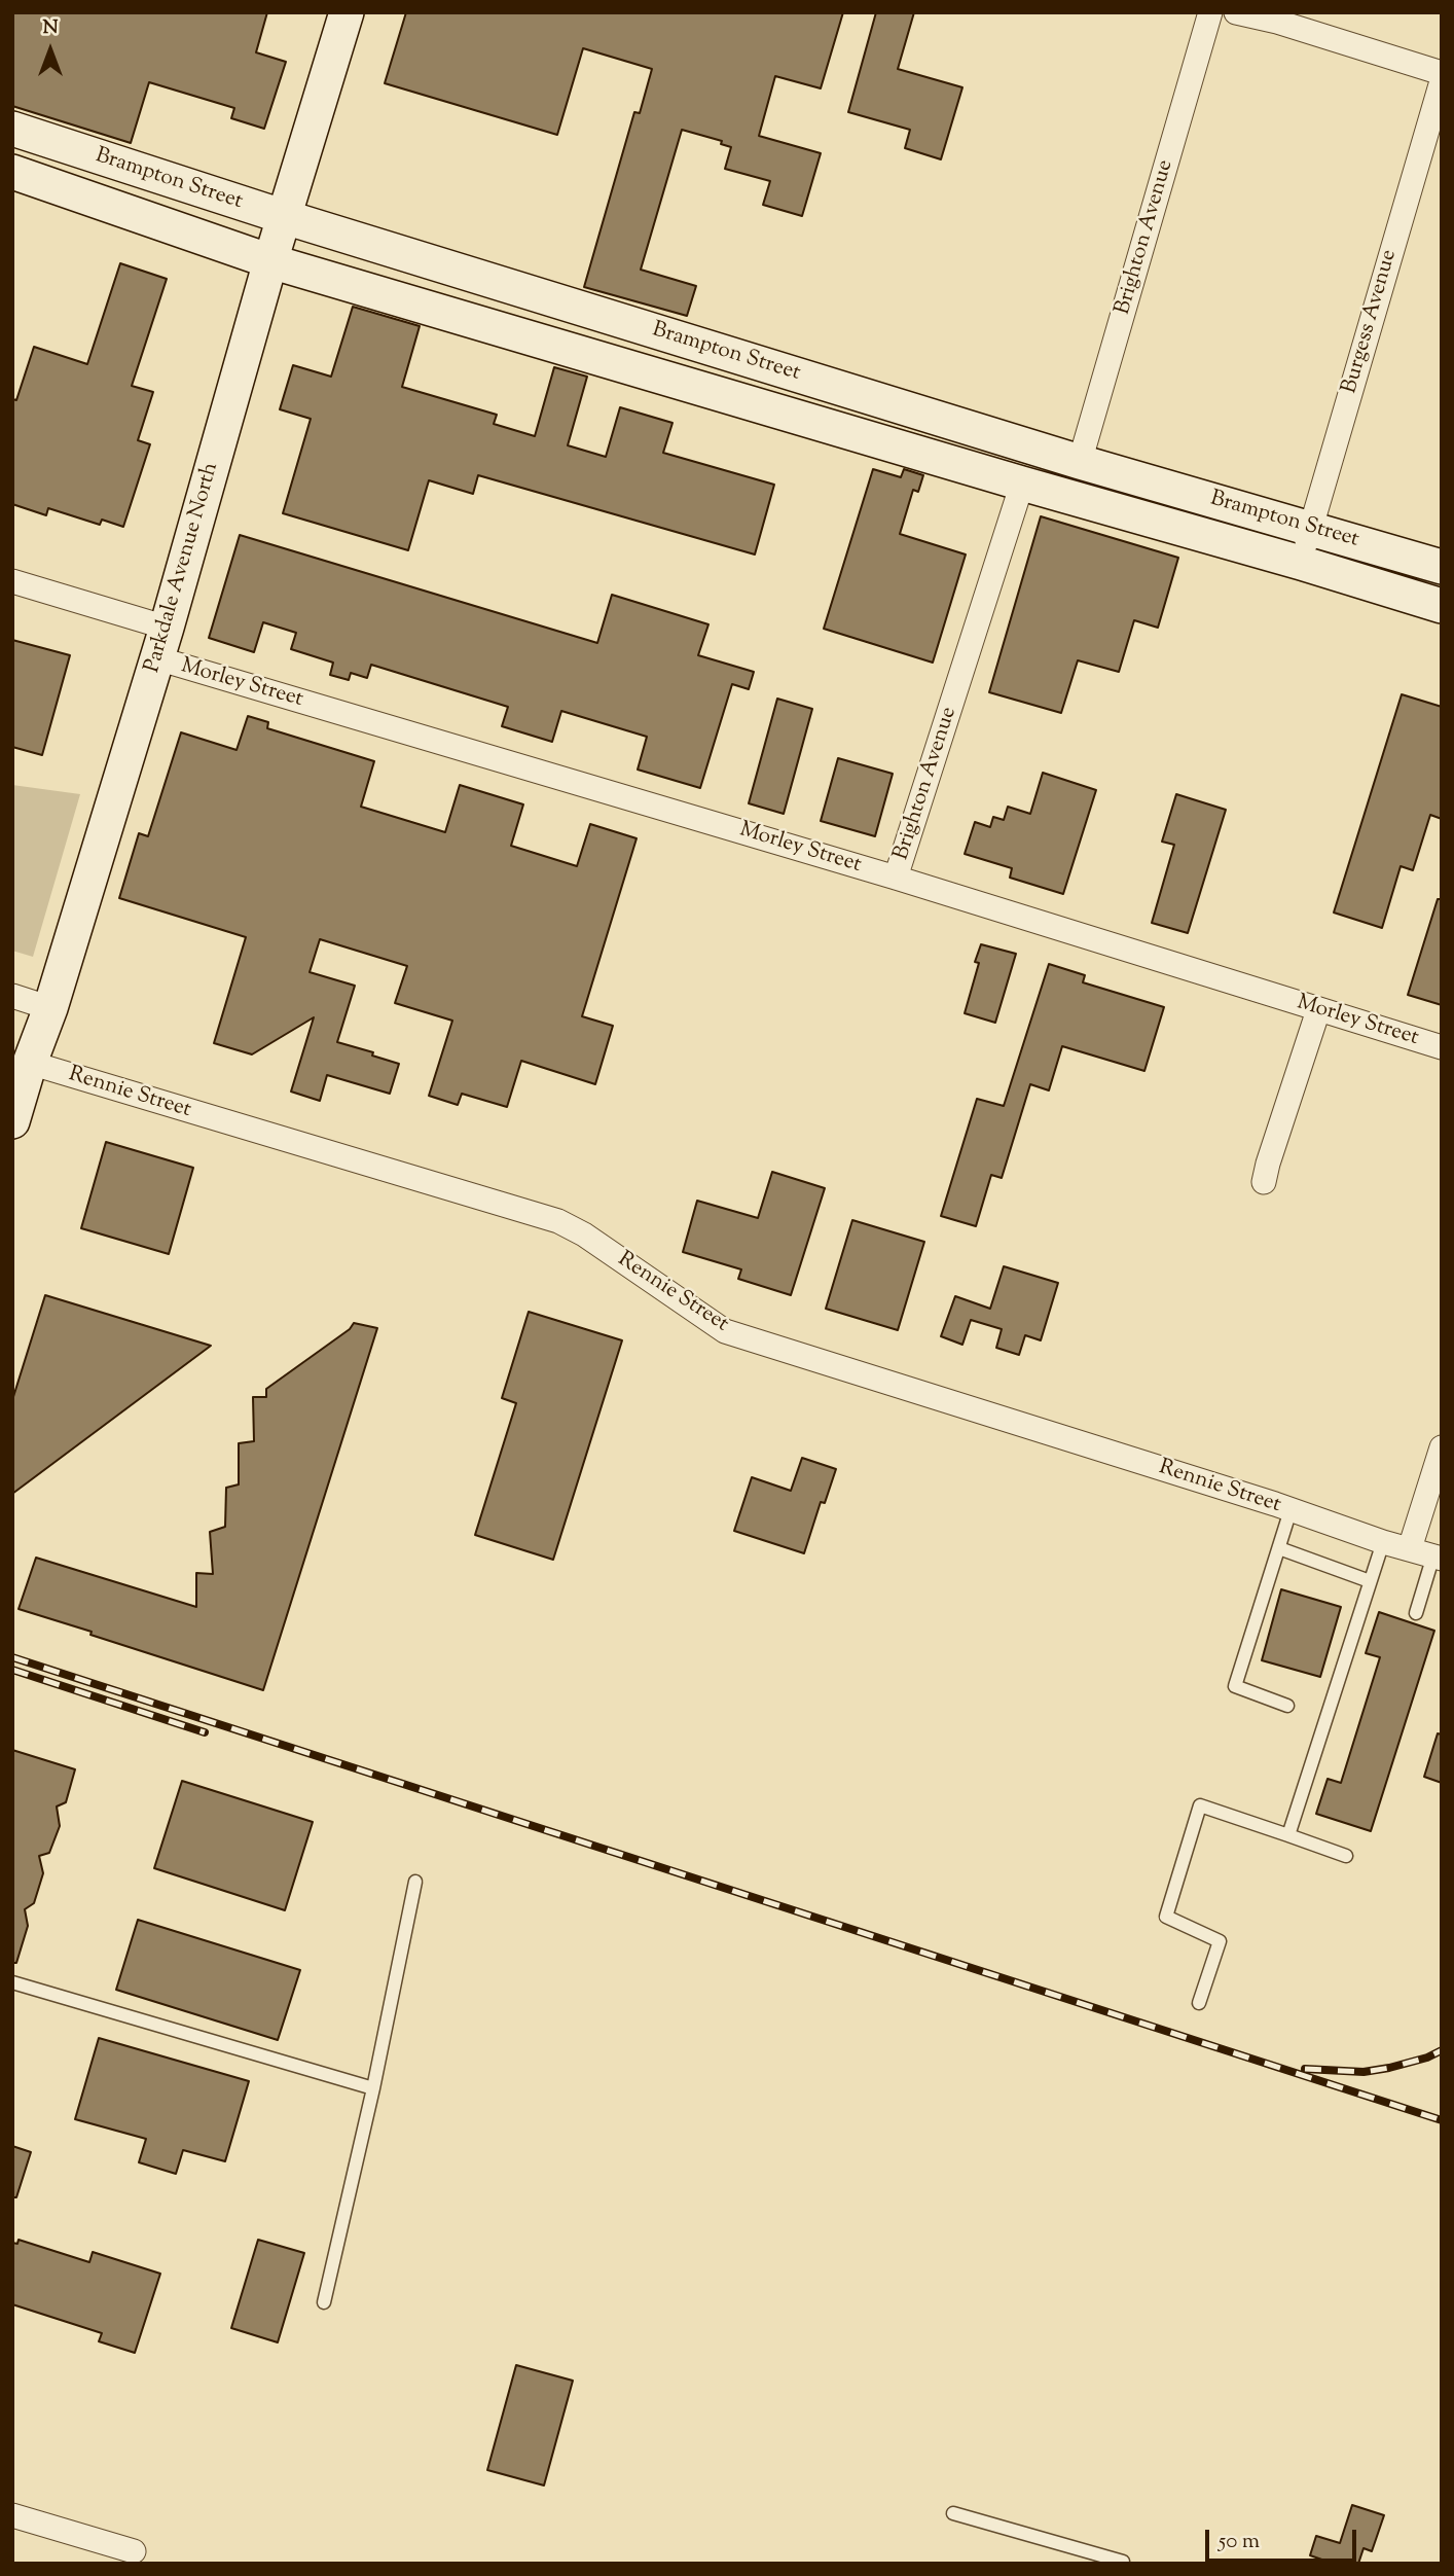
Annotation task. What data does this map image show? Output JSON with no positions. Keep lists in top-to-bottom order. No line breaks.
{"streets":{"street":["Brampton Street","Brighton Avenue","Burgess Avenue","Parkdale Avenue North","Morley Street","Rennie Street"]},"crossings":[["Brampton Street","Brighton Avenue"],["Brampton Street","Burgess Avenue"],["Brampton Street","Parkdale Avenue North"],["Brighton Avenue","Morley Street"],["Parkdale Avenue North","Morley Street"],["Parkdale Avenue North","Rennie Street"]],"scale_bar":"50 m","north":"top"}
